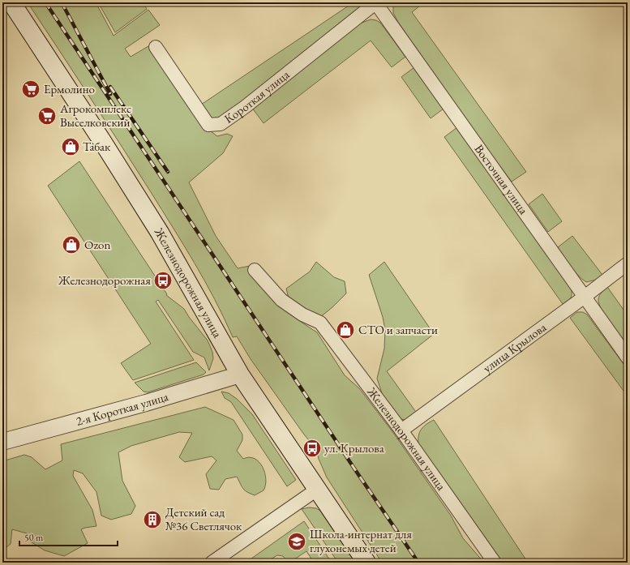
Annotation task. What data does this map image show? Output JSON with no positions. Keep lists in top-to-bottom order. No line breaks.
{"streets":{"main road":["Железнодорожная улица"],"street":["Короткая улица","Восточная улица","улица Крылова","2-я Короткая улица"]},"crossings":[["Короткая улица","Восточная улица"],["Восточная улица","улица Крылова"],["Железнодорожная улица","улица Крылова"],["Железнодорожная улица","2-я Короткая улица"]],"places":{"supermarket":["Ермолино","Агрокомплекс Выселковский"],"shop":["Табак","Ozon","СТО и запчасти"],"bus stop":["Железнодорожная","ул. Крылова"],"building":["Детский сад №36 Светлячок"],"school or university":["Школа-интернат для глухонемых детей"]},"scale_bar":"50 m"}
